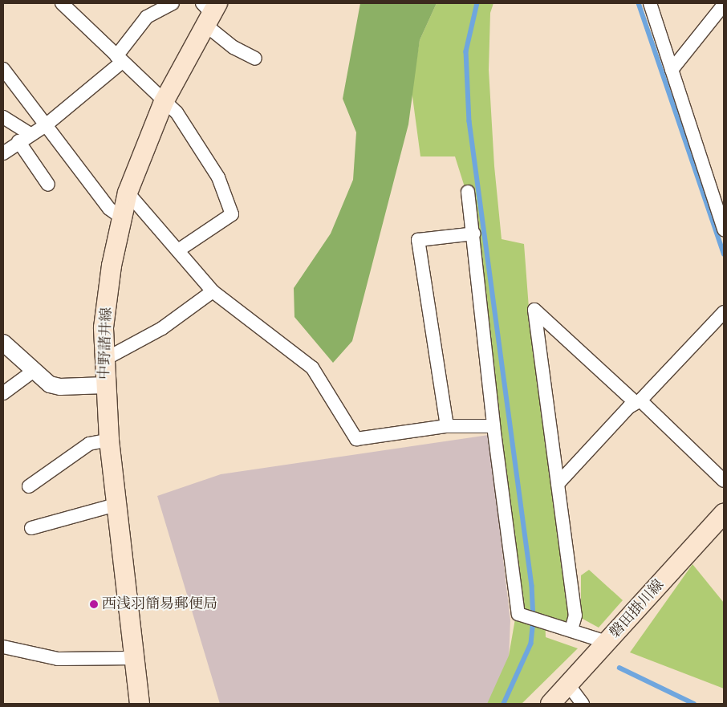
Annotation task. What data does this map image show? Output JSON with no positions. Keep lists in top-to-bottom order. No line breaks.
{"streets":{"main road":["中野諸井線","磐田掛川線"]},"places":["西浅羽簡易郵便局"]}
